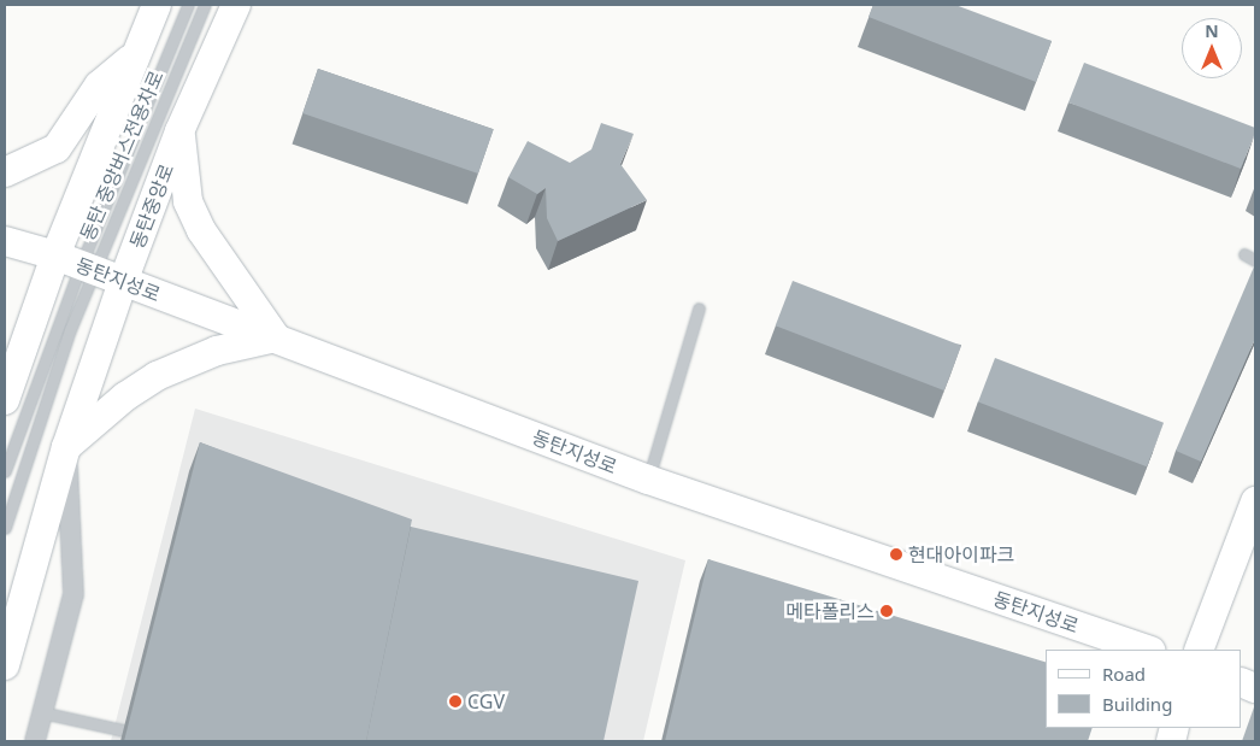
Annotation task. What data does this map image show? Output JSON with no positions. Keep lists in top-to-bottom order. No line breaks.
{"streets":{"street":["동탄중앙로","동탄지성로"],"lane":["동탄 중앙버스전용차로"]},"crossings":[["동탄 중앙버스전용차로","동탄지성로"],["동탄중앙로","동탄지성로"]],"places":["현대아이파크","메타폴리스","CGV"],"legend":["Road","Building"],"north":"top"}
